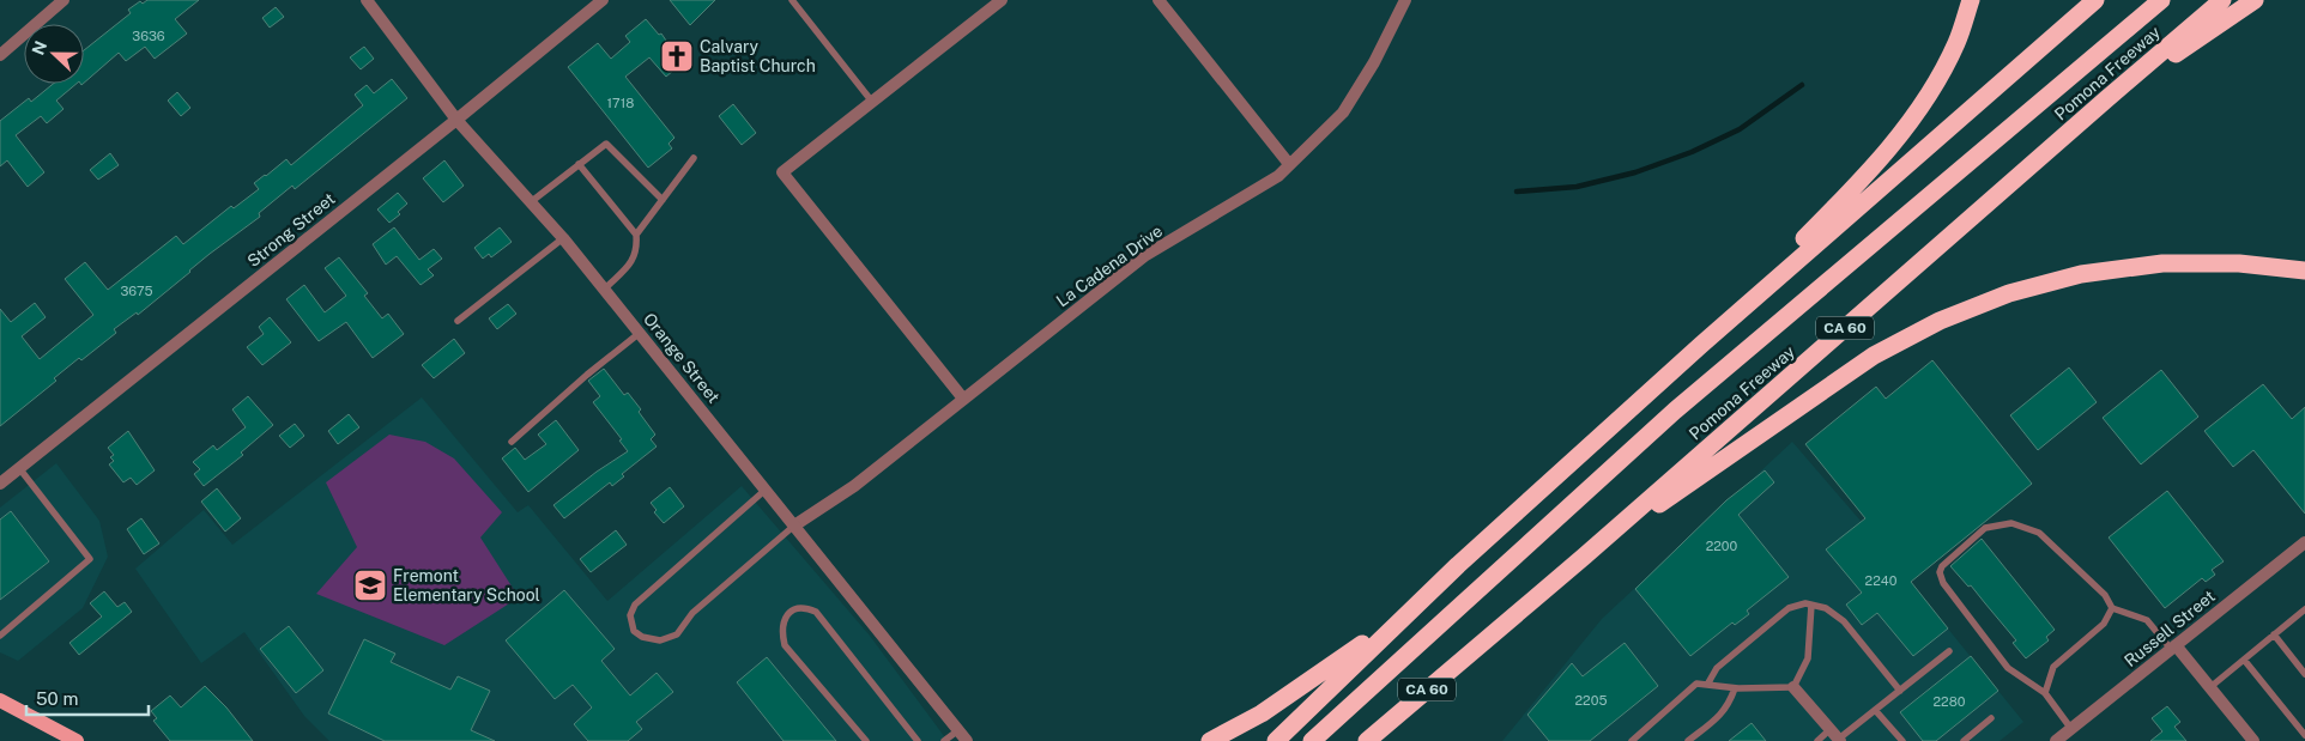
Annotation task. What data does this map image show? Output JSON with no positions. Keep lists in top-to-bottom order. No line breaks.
{"streets":{"highway":["Pomona Freeway","CA 60"],"street":["Strong Street","La Cadena Drive","Orange Street","Russell Street"]},"crossings":[["Strong Street","Orange Street"],["La Cadena Drive","Orange Street"]],"places":{"church":["Calvary Baptist Church"],"school or university":["Fremont Elementary School"]},"house_numbers":["3636","1718","3675","2200","2240","2205","2280"],"scale_bar":"50 m","north":"left"}
